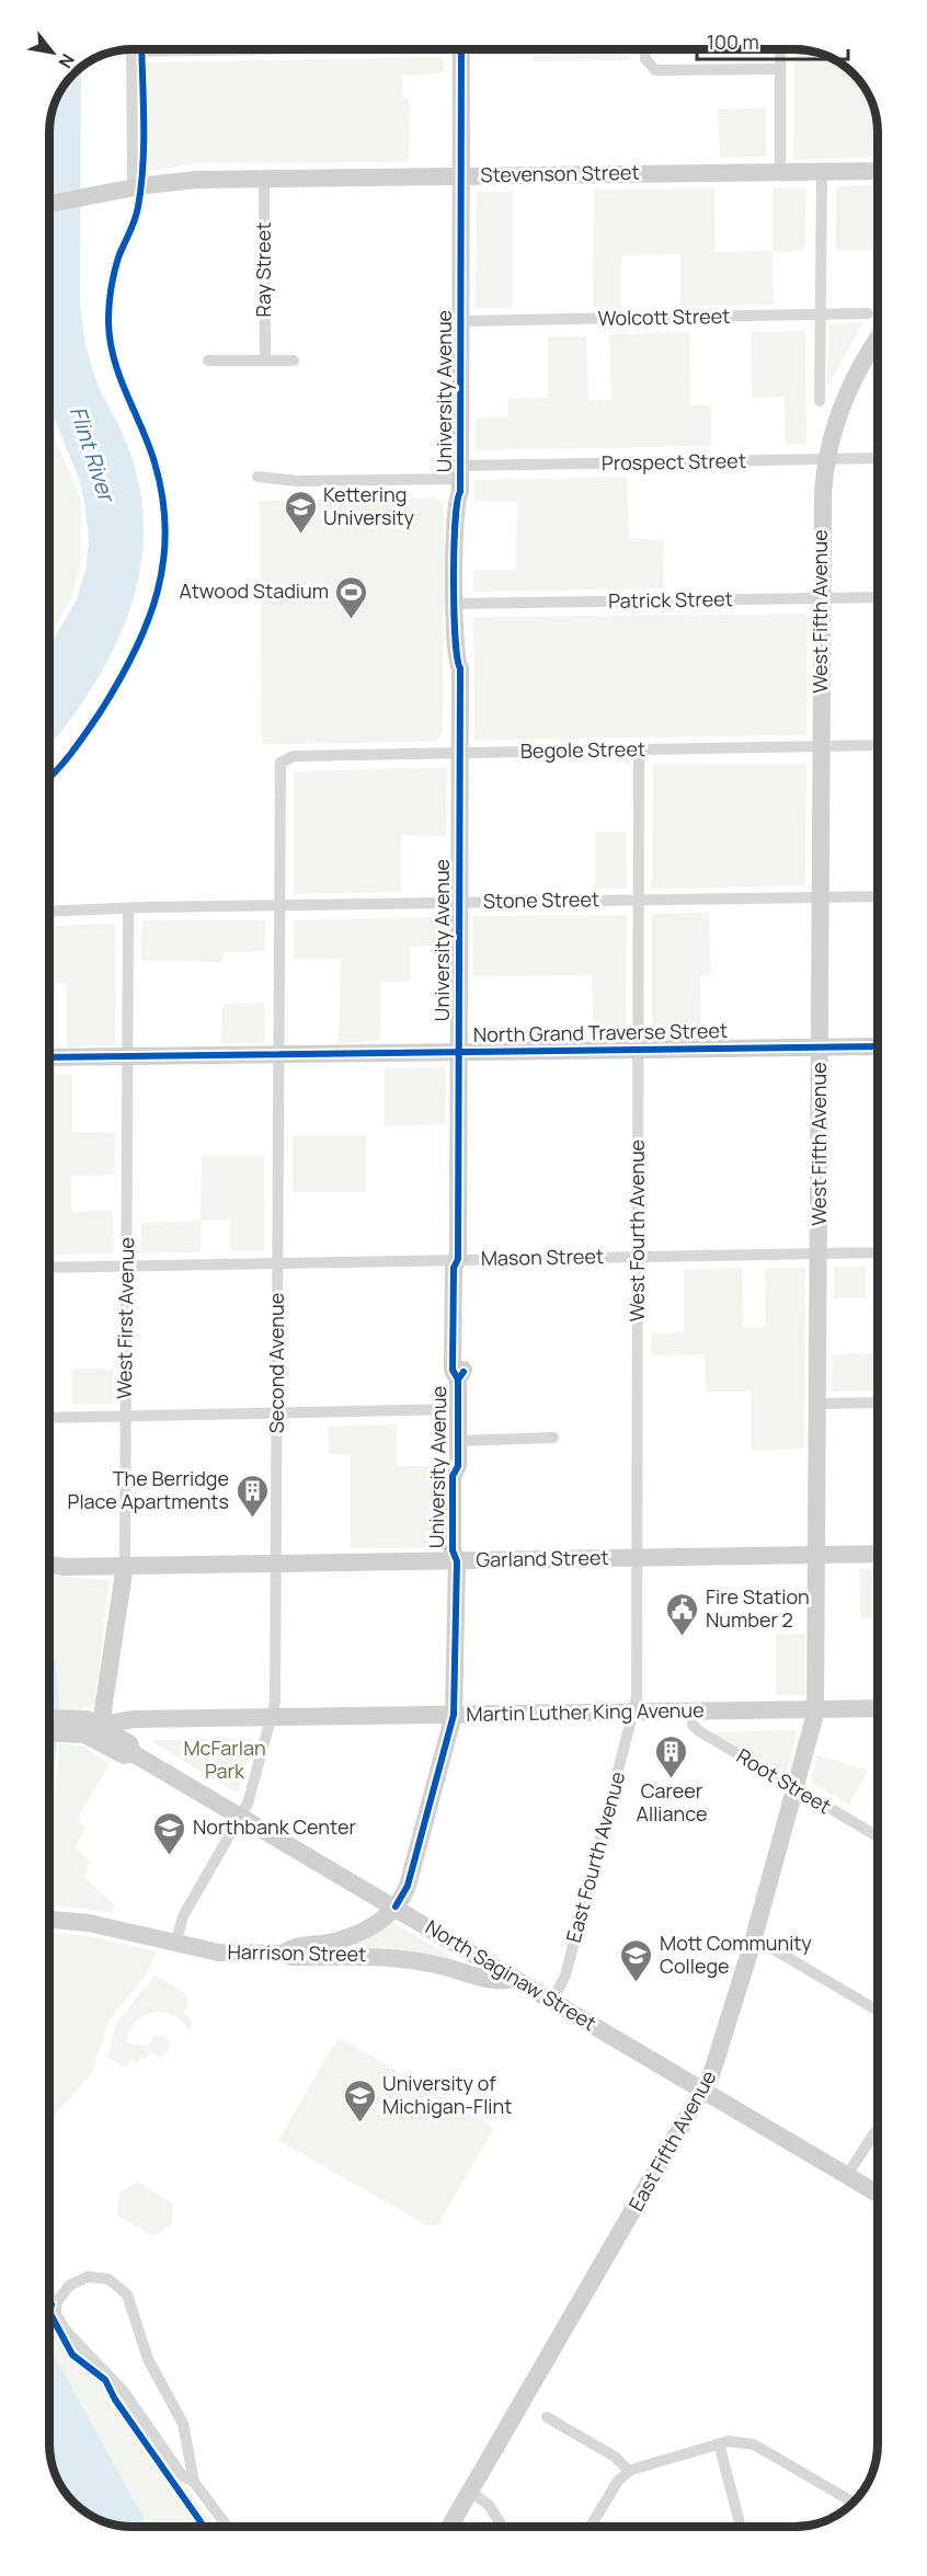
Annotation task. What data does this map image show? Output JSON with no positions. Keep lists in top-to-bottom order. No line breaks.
{"streets":{"street":["Stevenson Street","Ray Street","Wolcott Street","University Avenue","Prospect Street","Patrick Street","West Fifth Avenue","Begole Street","Stone Street","North Grand Traverse Street","West Fourth Avenue","Mason Street","West First Avenue","Second Avenue","Garland Street","Martin Luther King Avenue","Root Street","East Fourth Avenue","Harrison Street","North Saginaw Street","East Fifth Avenue"]},"crossings":[["Stevenson Street","Ray Street"],["Stevenson Street","University Avenue"],["Wolcott Street","University Avenue"],["University Avenue","Prospect Street"],["University Avenue","Patrick Street"],["University Avenue","Begole Street"],["University Avenue","Stone Street"],["University Avenue","North Grand Traverse Street"],["University Avenue","Mason Street"],["University Avenue","Garland Street"],["University Avenue","Martin Luther King Avenue"],["University Avenue","Harrison Street"],["University Avenue","North Saginaw Street"],["Prospect Street","West Fifth Avenue"],["Patrick Street","West Fifth Avenue"],["West Fifth Avenue","Begole Street"],["West Fifth Avenue","Stone Street"],["West Fifth Avenue","North Grand Traverse Street"],["West Fifth Avenue","Mason Street"],["West Fifth Avenue","Garland Street"],["West Fifth Avenue","Martin Luther King Avenue"],["West Fifth Avenue","East Fifth Avenue"],["Begole Street","West Fourth Avenue"],["Begole Street","Second Avenue"],["Stone Street","West Fourth Avenue"],["Stone Street","West First Avenue"],["Stone Street","Second Avenue"],["North Grand Traverse Street","West Fourth Avenue"],["North Grand Traverse Street","West First Avenue"],["North Grand Traverse Street","Second Avenue"],["West Fourth Avenue","Mason Street"],["West Fourth Avenue","Garland Street"],["West Fourth Avenue","Martin Luther King Avenue"],["West Fourth Avenue","East Fourth Avenue"],["Mason Street","West First Avenue"],["Mason Street","Second Avenue"],["West First Avenue","Garland Street"],["West First Avenue","Martin Luther King Avenue"],["West First Avenue","North Saginaw Street"],["Second Avenue","Garland Street"],["Second Avenue","Martin Luther King Avenue"],["Second Avenue","Harrison Street"],["Second Avenue","North Saginaw Street"],["Martin Luther King Avenue","Root Street"],["Martin Luther King Avenue","East Fourth Avenue"],["Martin Luther King Avenue","North Saginaw Street"],["Martin Luther King Avenue","East Fifth Avenue"],["Root Street","East Fifth Avenue"],["East Fourth Avenue","North Saginaw Street"],["Harrison Street","North Saginaw Street"],["North Saginaw Street","East Fifth Avenue"]],"water":["Flint River"],"parks":["McFarlan Park"],"places":{"school or university":["Kettering University","Northbank Center","Mott Community College","University of Michigan-Flint"],"sports":["Atwood Stadium"],"building":["The Berridge Place Apartments","Career Alliance"],"public building":["Fire Station Number 2"]},"scale_bar":"100 m","north":"bottom right"}
